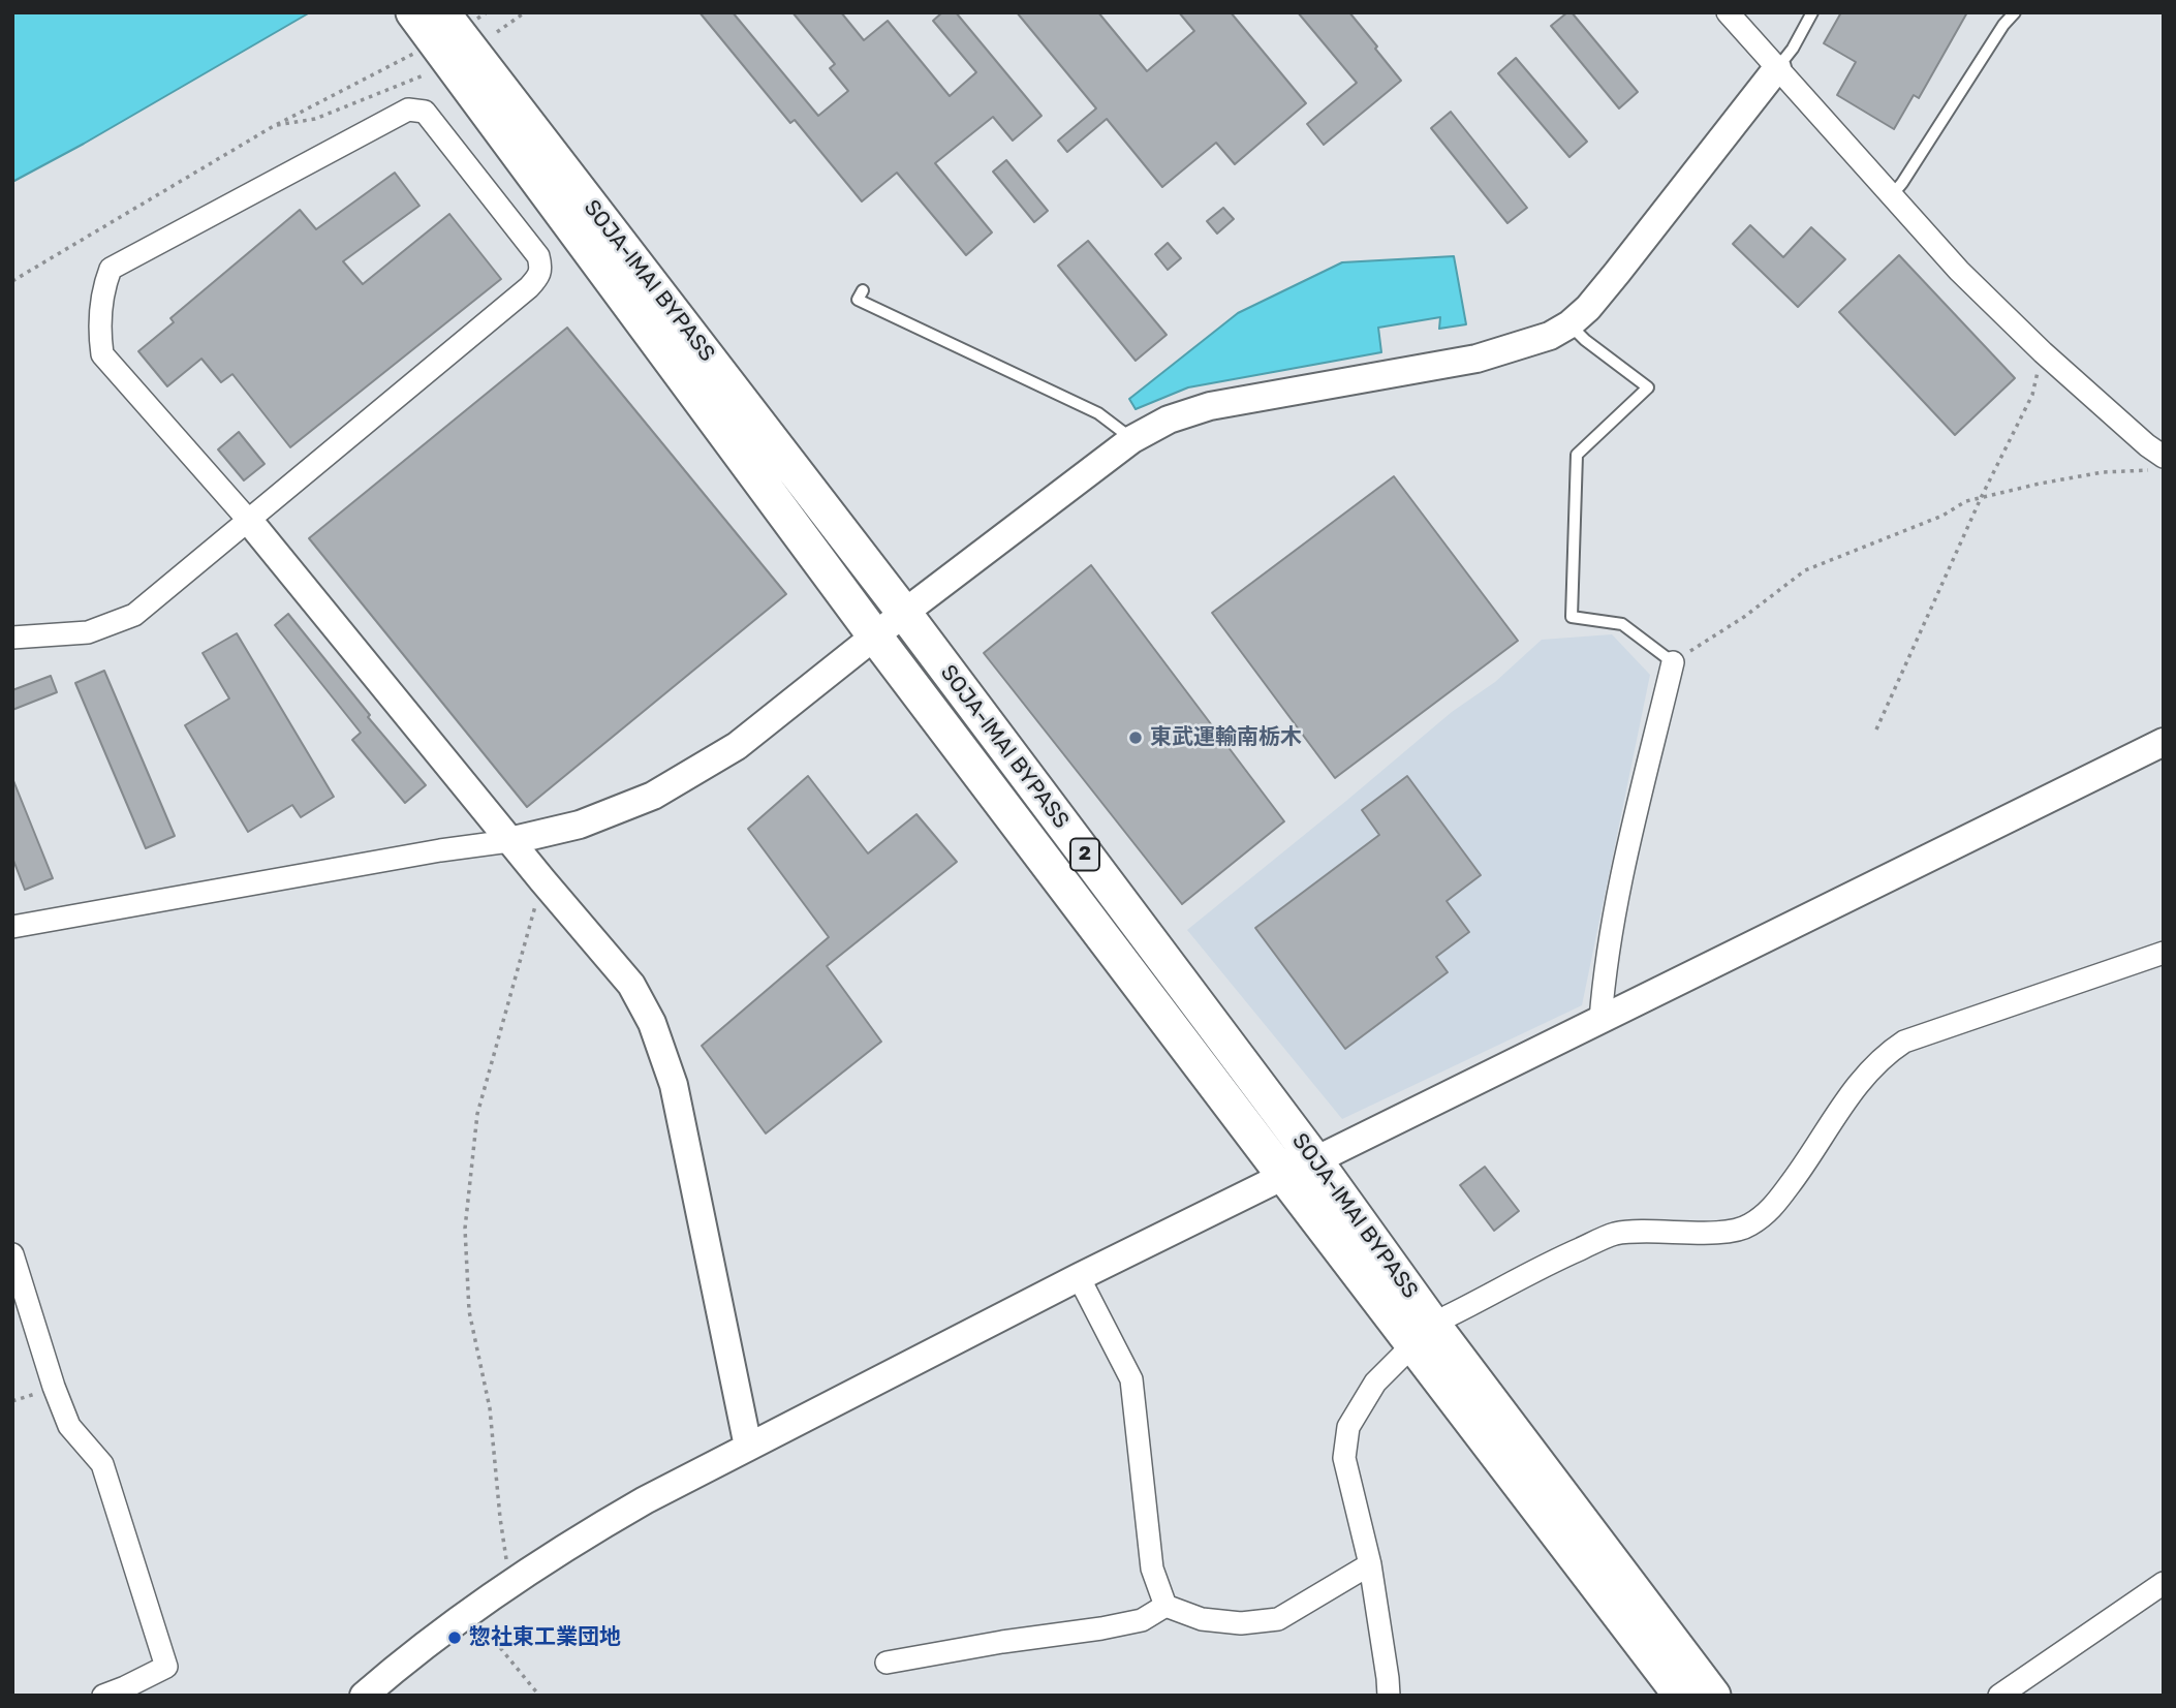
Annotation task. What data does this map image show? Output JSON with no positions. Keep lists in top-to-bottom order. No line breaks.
{"streets":{"main road":["SOJA-IMAI BYPASS","2"]},"places":["東武運輸南栃木","惣社東工業団地"]}
